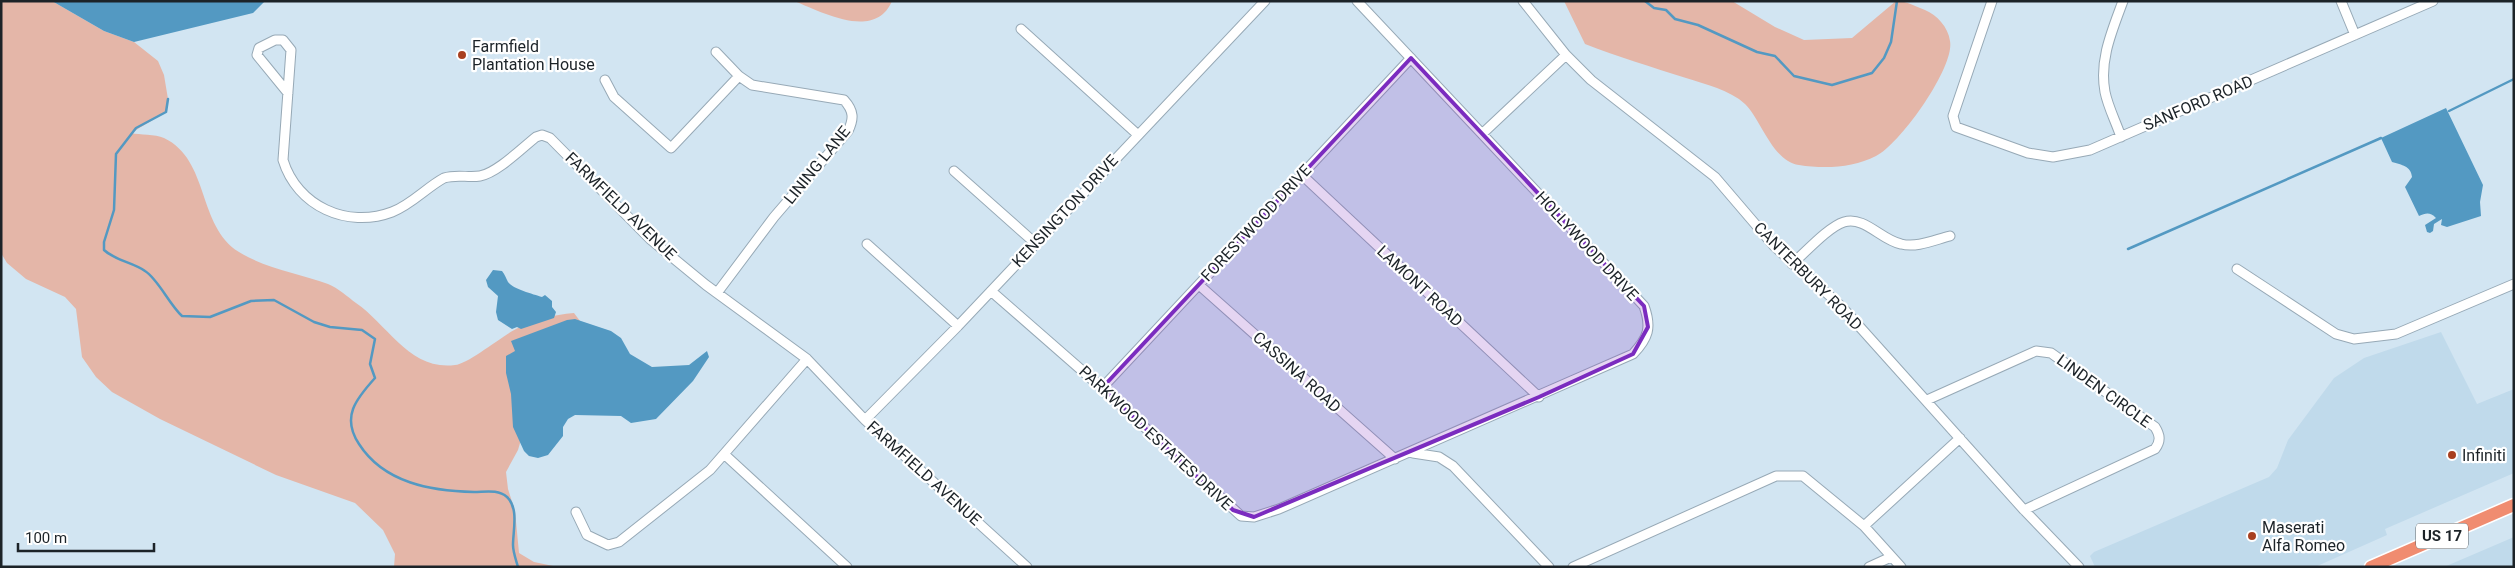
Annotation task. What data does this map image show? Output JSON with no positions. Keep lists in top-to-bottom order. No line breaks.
{"streets":{"highway":["US 17"],"street":["SANFORD ROAD","LINING LANE","FARMFIELD AVENUE","KENSINGTON DRIVE","FORESTWOOD DRIVE","HOLLYWOOD DRIVE","CANTERBURY ROAD","LAMONT ROAD","CASSINA ROAD","LINDEN CIRCLE","PARKWOOD ESTATES DRIVE"]},"crossings":[["LINING LANE","FARMFIELD AVENUE"],["FARMFIELD AVENUE","KENSINGTON DRIVE"],["KENSINGTON DRIVE","PARKWOOD ESTATES DRIVE"],["FORESTWOOD DRIVE","HOLLYWOOD DRIVE"],["FORESTWOOD DRIVE","LAMONT ROAD"],["FORESTWOOD DRIVE","CASSINA ROAD"],["FORESTWOOD DRIVE","PARKWOOD ESTATES DRIVE"],["HOLLYWOOD DRIVE","LAMONT ROAD"],["HOLLYWOOD DRIVE","CASSINA ROAD"],["HOLLYWOOD DRIVE","PARKWOOD ESTATES DRIVE"],["CANTERBURY ROAD","LINDEN CIRCLE"],["CASSINA ROAD","PARKWOOD ESTATES DRIVE"]],"places":["Farmfield Plantation House","Infiniti","Maserati Alfa Romeo"],"scale_bar":"100 m"}
